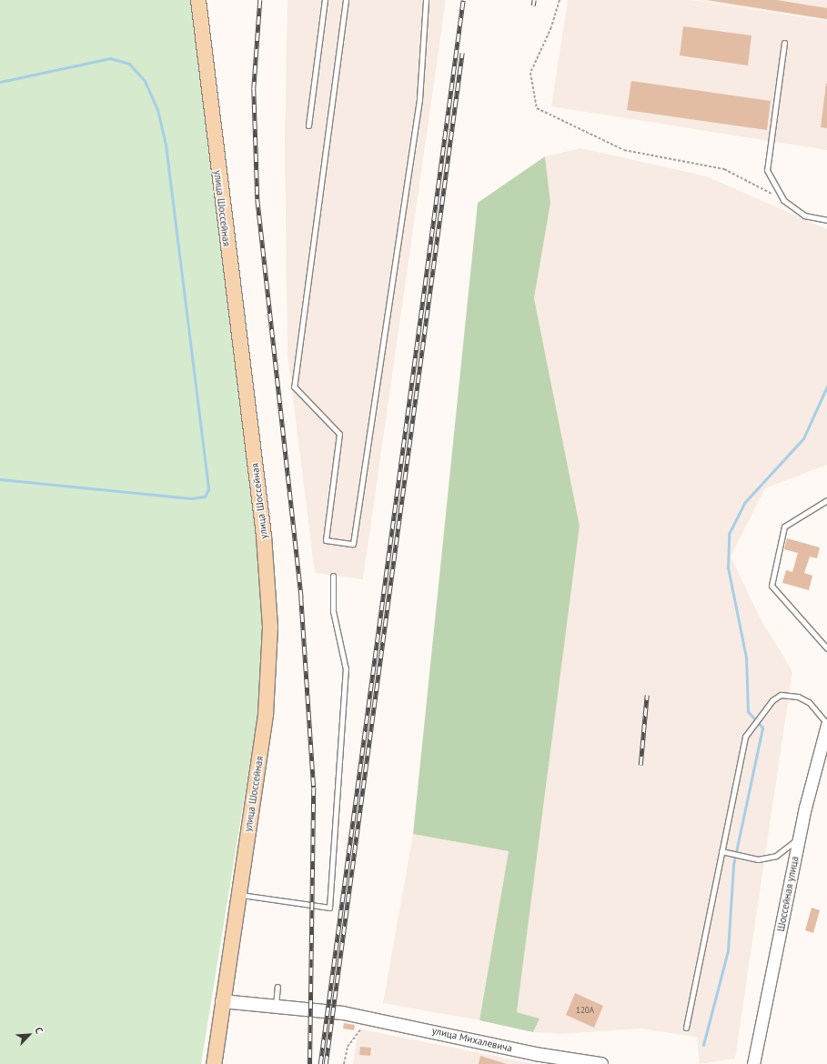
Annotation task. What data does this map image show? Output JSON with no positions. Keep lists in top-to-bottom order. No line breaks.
{"streets":{"main road":["улица Шоссейная","улица Михалевича"],"street":["Шоссейная улица"]},"crossings":[["улица Шоссейная","улица Михалевича"]],"house_numbers":["120А"],"north":"top right"}
